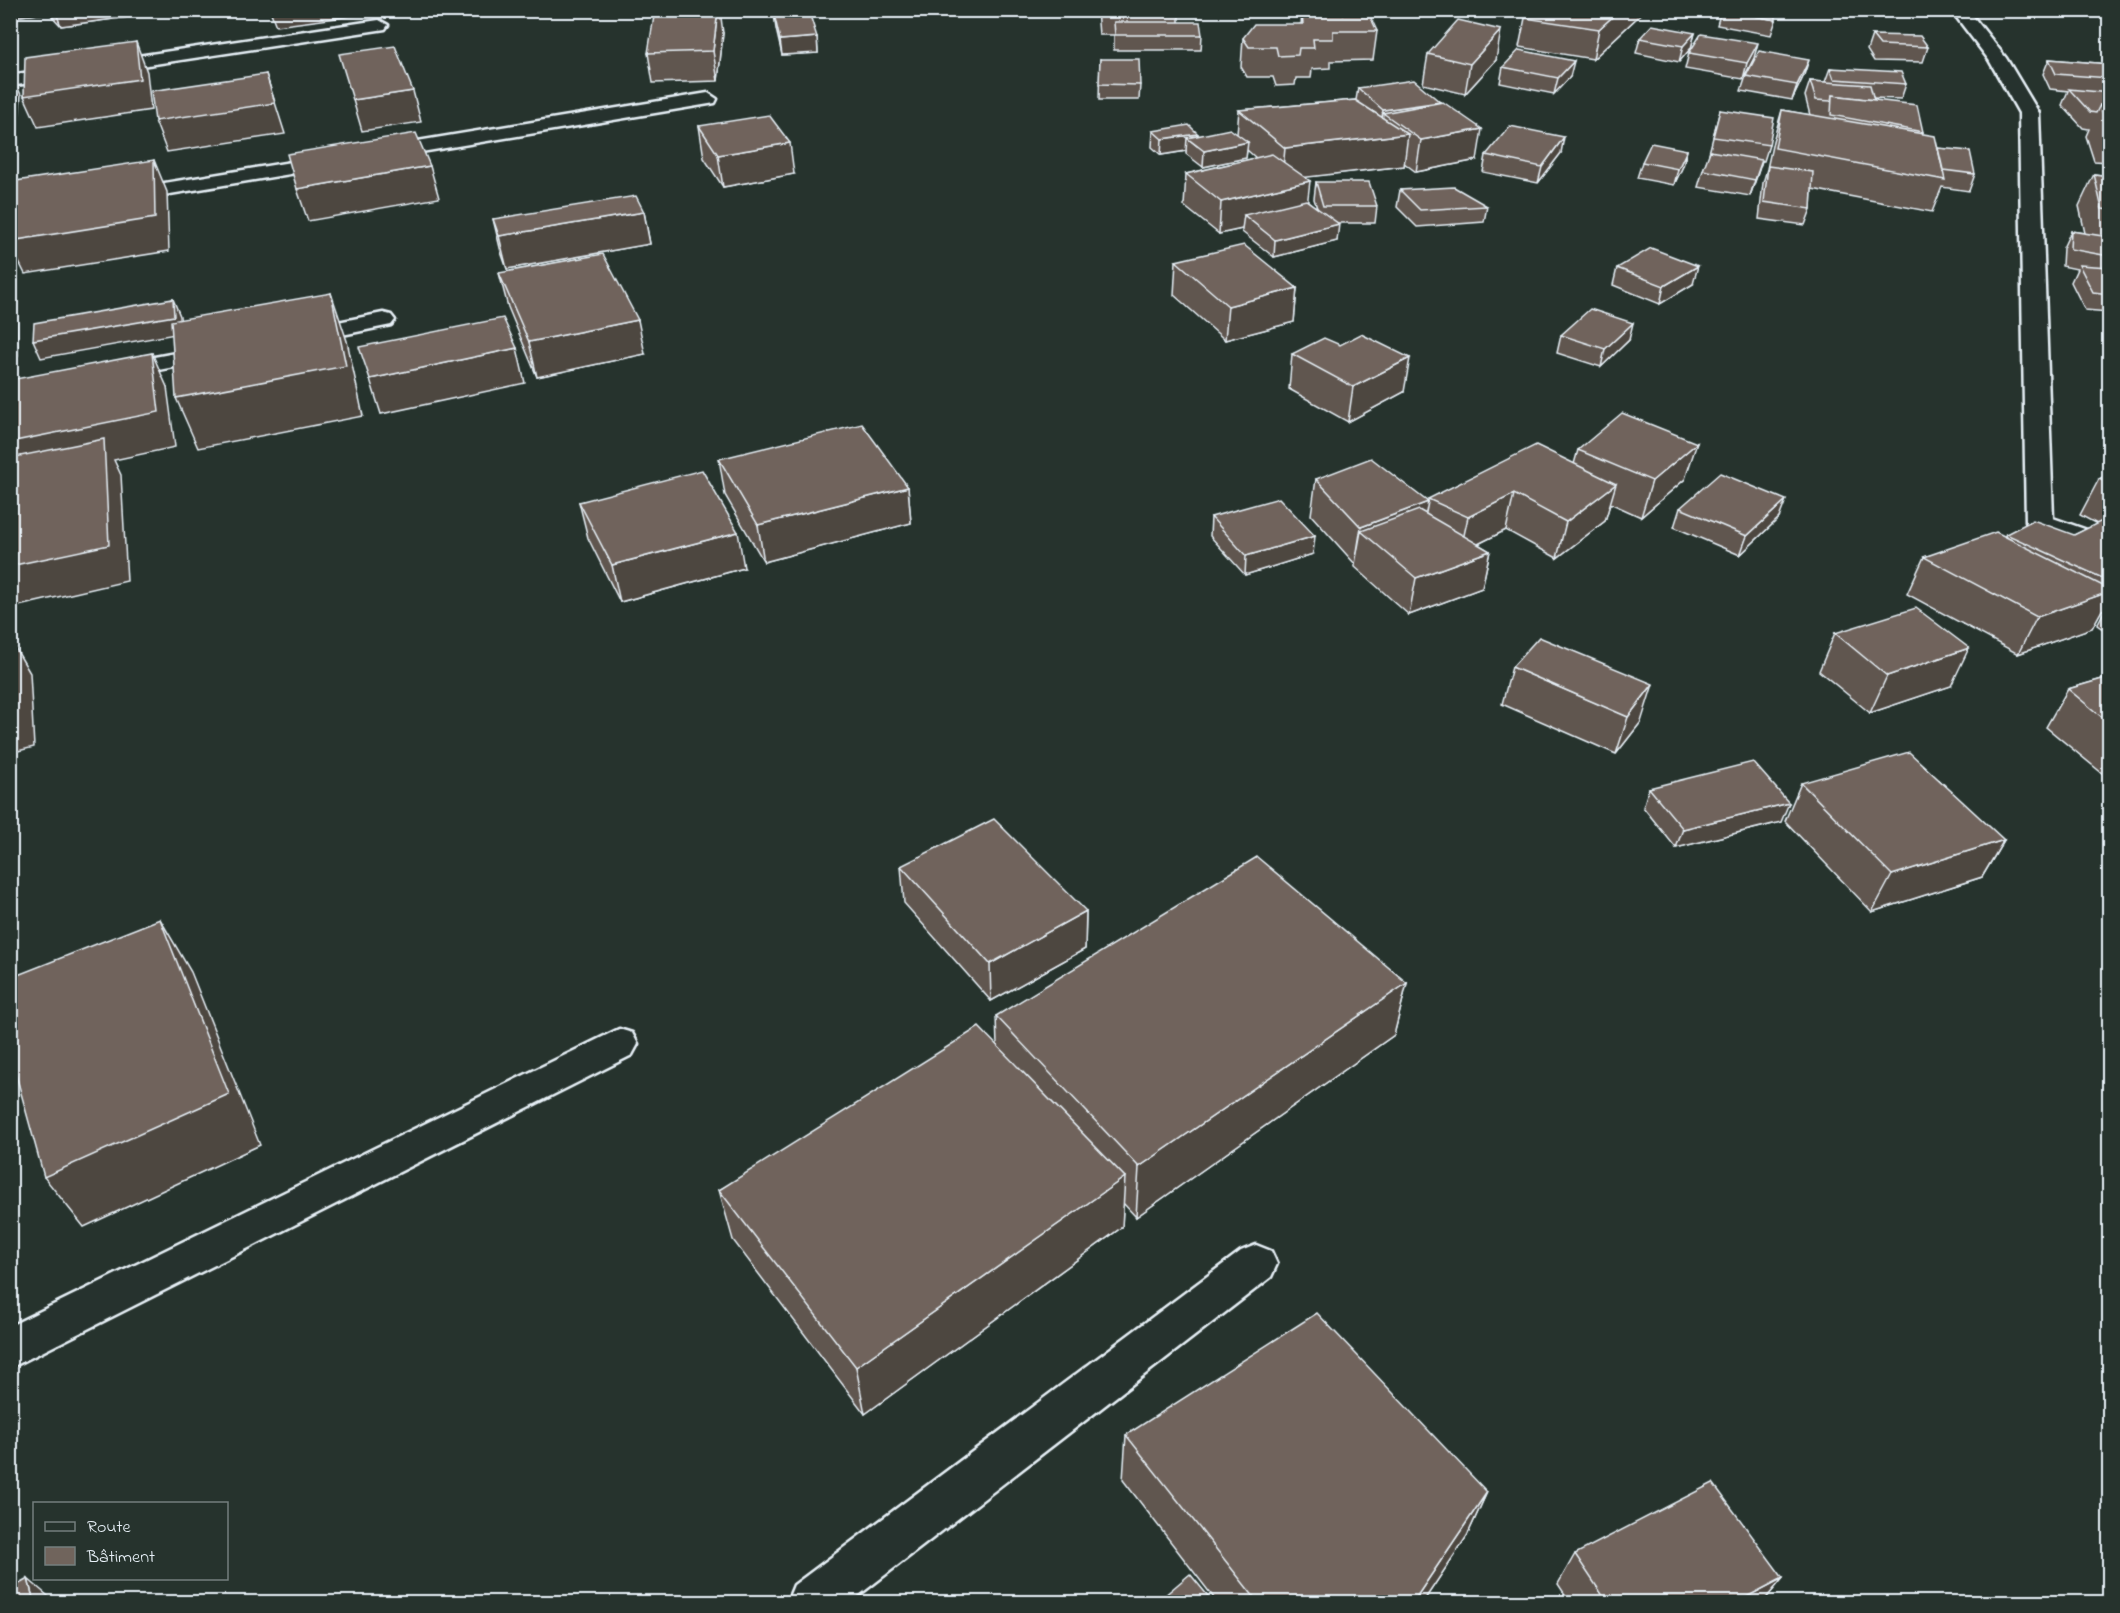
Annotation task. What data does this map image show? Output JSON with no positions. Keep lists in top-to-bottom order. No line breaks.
{"legend":["Route","Bâtiment"]}
